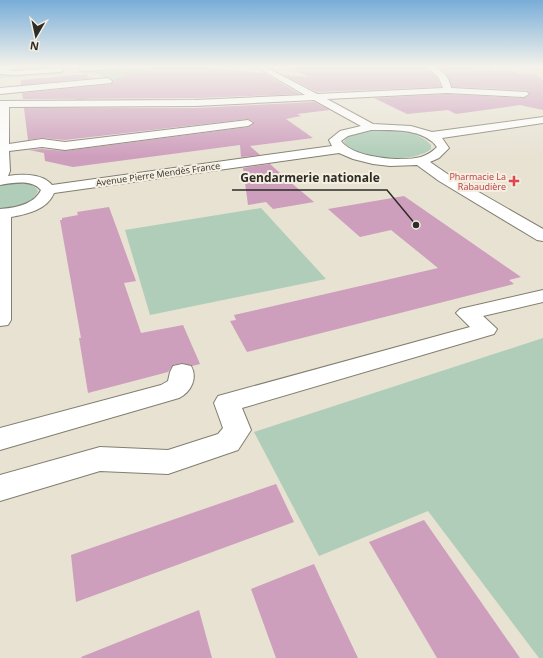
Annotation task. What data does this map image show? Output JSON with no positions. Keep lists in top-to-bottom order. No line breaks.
{"streets":{"street":["Avenue Pierre Mendès France"]},"places":{"health":["Pharmacie La Rabaudière"],"other":["Gendarmerie nationale"]},"north":"bottom"}
